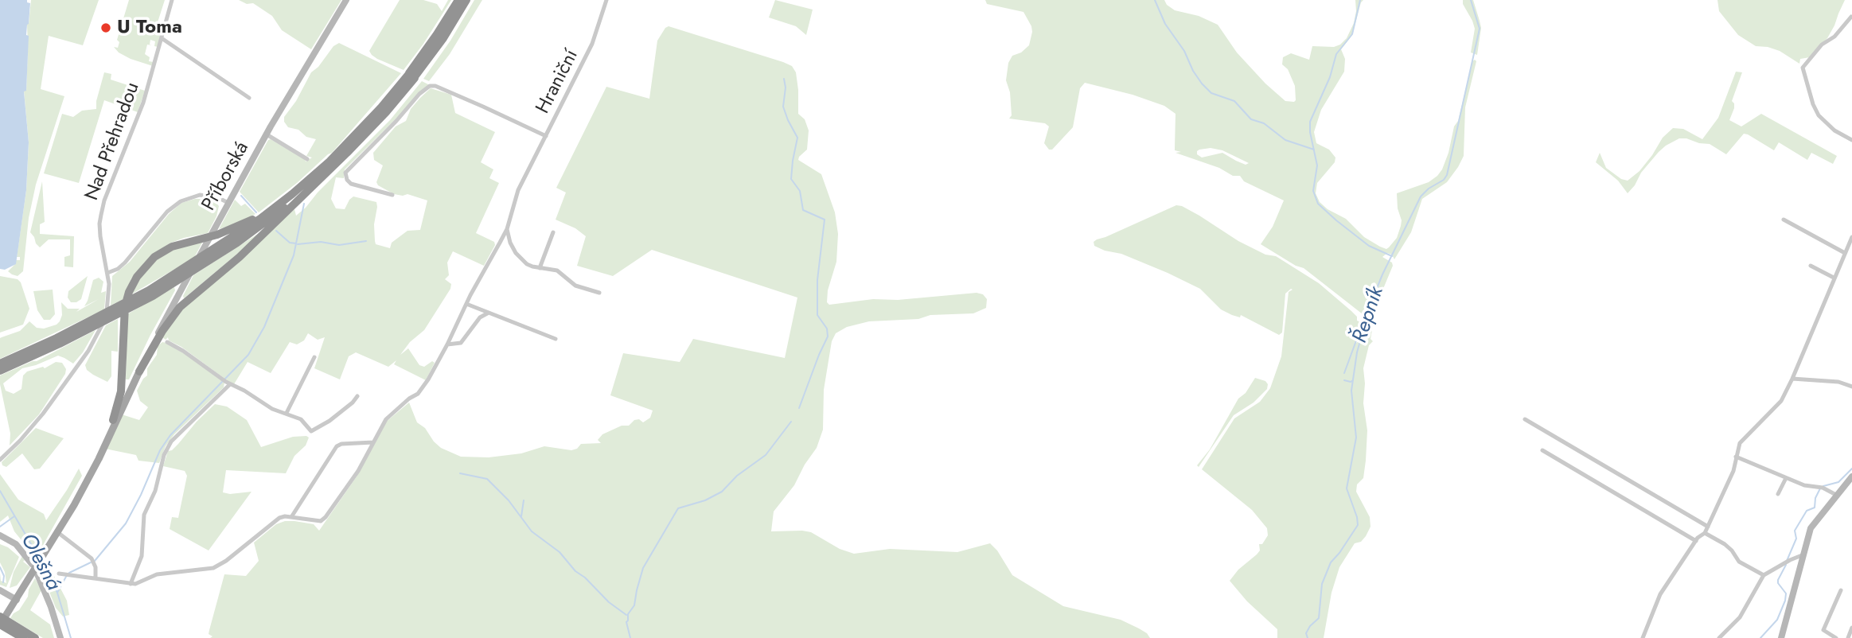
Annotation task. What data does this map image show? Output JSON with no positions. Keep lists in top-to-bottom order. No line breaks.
{"streets":{"main road":["Příborská"],"street":["Hraniční","Nad Přehradou"]},"water":["Řepník","Olešná"],"places":["U Toma"]}
